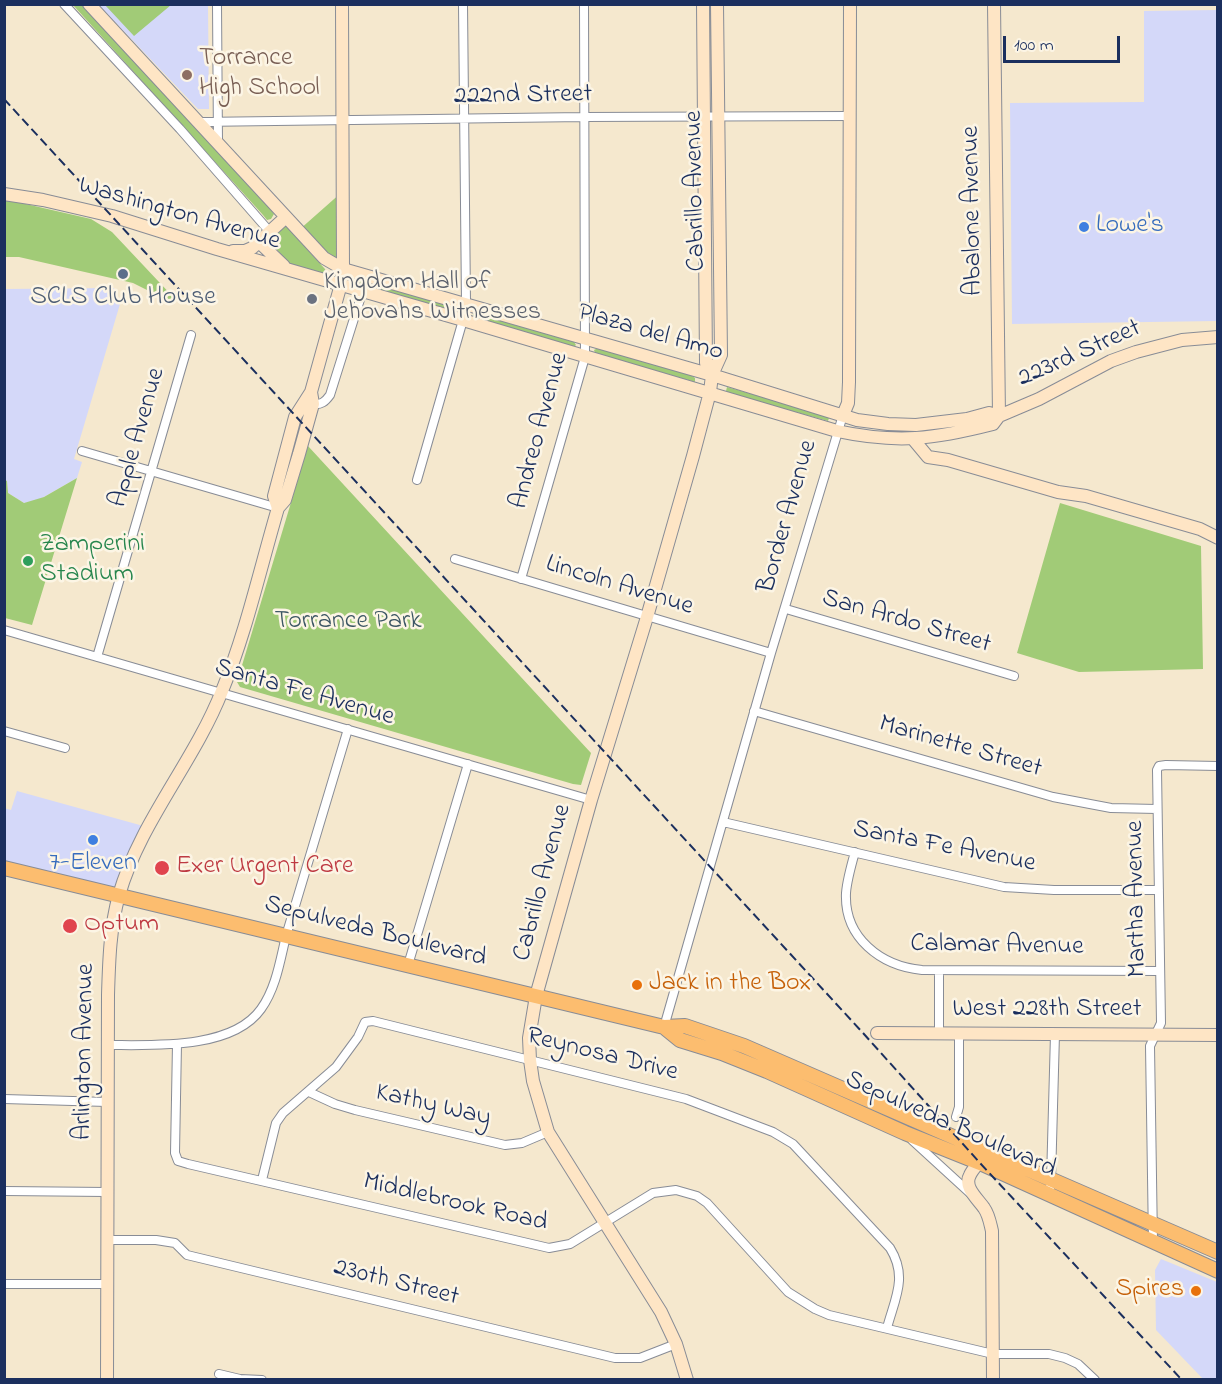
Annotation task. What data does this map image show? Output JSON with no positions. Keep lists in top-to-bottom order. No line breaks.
{"streets":{"main road":["Cabrillo Avenue","Abalone Avenue","Washington Avenue","Plaza del Amo","223rd Street","Border Avenue","Sepulveda Boulevard","West 228th Street","Arlington Avenue"],"street":["222nd Street","Andreo Avenue","Apple Avenue","Lincoln Avenue","San Ardo Street","Santa Fe Avenue","Marinette Street","Martha Avenue","Calamar Avenue","Reynosa Drive","Kathy Way","Middlebrook Road","230th Street"]},"crossings":[["222nd Street","Cabrillo Avenue"],["222nd Street","Plaza del Amo"],["222nd Street","Andreo Avenue"],["222nd Street","Border Avenue"],["222nd Street","Arlington Avenue"],["Cabrillo Avenue","Plaza del Amo"],["Cabrillo Avenue","Lincoln Avenue"],["Cabrillo Avenue","Santa Fe Avenue"],["Cabrillo Avenue","Sepulveda Boulevard"],["Cabrillo Avenue","Reynosa Drive"],["Cabrillo Avenue","Kathy Way"],["Cabrillo Avenue","Middlebrook Road"],["Cabrillo Avenue","230th Street"],["Abalone Avenue","Plaza del Amo"],["Abalone Avenue","223rd Street"],["Washington Avenue","Plaza del Amo"],["Washington Avenue","Arlington Avenue"],["Plaza del Amo","223rd Street"],["Plaza del Amo","Andreo Avenue"],["Plaza del Amo","Border Avenue"],["Plaza del Amo","Arlington Avenue"],["Andreo Avenue","Lincoln Avenue"],["Apple Avenue","Santa Fe Avenue"],["Border Avenue","Lincoln Avenue"],["Border Avenue","San Ardo Street"],["Border Avenue","Santa Fe Avenue"],["Border Avenue","Marinette Street"],["Border Avenue","Sepulveda Boulevard"],["Santa Fe Avenue","Martha Avenue"],["Santa Fe Avenue","Calamar Avenue"],["Santa Fe Avenue","Arlington Avenue"],["Marinette Street","Martha Avenue"],["Martha Avenue","Sepulveda Boulevard"],["Martha Avenue","Calamar Avenue"],["Martha Avenue","West 228th Street"],["Sepulveda Boulevard","Arlington Avenue"],["Arlington Avenue","230th Street"],["Reynosa Drive","Kathy Way"],["Reynosa Drive","Middlebrook Road"]],"parks":["Torrance Park"],"places":["Torrance High School","Lowe's","SCLS Club House","Kingdom Hall of Jehovahs Witnesses","Zamperini Stadium","7-Eleven","Exer Urgent Care","Optum","Jack in the Box","Spires"],"scale_bar":"100 m"}
